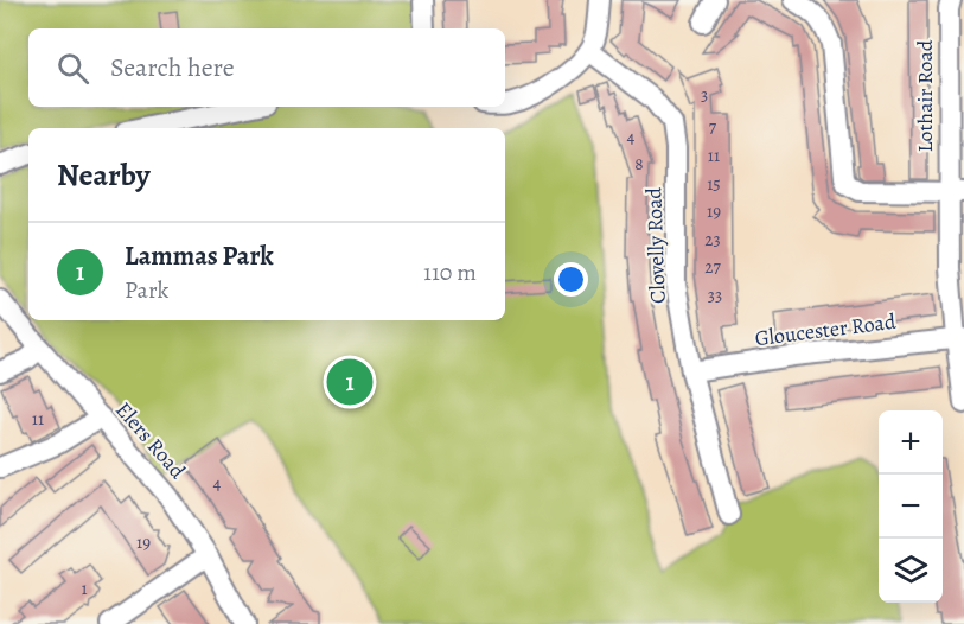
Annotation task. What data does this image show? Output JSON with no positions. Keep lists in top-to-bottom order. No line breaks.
{"streets":{"street":["Lothair Road","Clovelly Road","Gloucester Road","Elers Road"]},"crossings":[["Lothair Road","Gloucester Road"],["Clovelly Road","Gloucester Road"]],"house_numbers":["3","7","4","11","8","15","19","23","27","33","11","4","19","1"],"page":{"search":"Search here","heading":"Nearby","list":[{"mark":"1","name":"Lammas Park","note":"Park","value":"110 m"}],"pins":"1","map_buttons":["+","−"]}}
